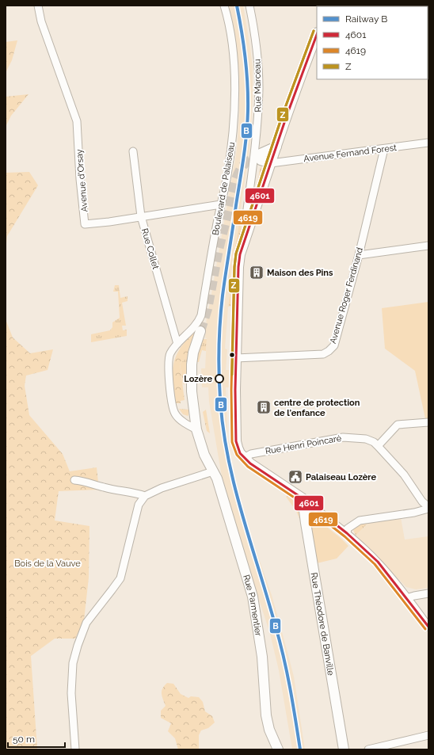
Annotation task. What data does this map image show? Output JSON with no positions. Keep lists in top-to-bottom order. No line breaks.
{"streets":{"street":["Rue Marceau","Avenue Fernand Forest","Avenue d'Orsay","Boulevard de Palaiseau","Rue Collet","Avenue Roger Ferdinand","Rue Henri Poincaré","Rue Parmentier","Rue Théodore de Banville"]},"crossings":[["Avenue Fernand Forest","Avenue Roger Ferdinand"],["Avenue d'Orsay","Boulevard de Palaiseau"],["Avenue d'Orsay","Rue Collet"],["Boulevard de Palaiseau","Rue Collet"],["Boulevard de Palaiseau","Rue Parmentier"]],"parks":["Bois de la Vauve"],"places":{"building":["Maison des Pins","centre de protection de l'enfance"],"other":["Lozère"],"public building":["Palaiseau Lozère"]},"lines":["rail line B","transit line 4619","transit line Z","transit line 4601"],"legend":["Railway B","4601","4619","Z"],"scale_bar":"50 m"}
